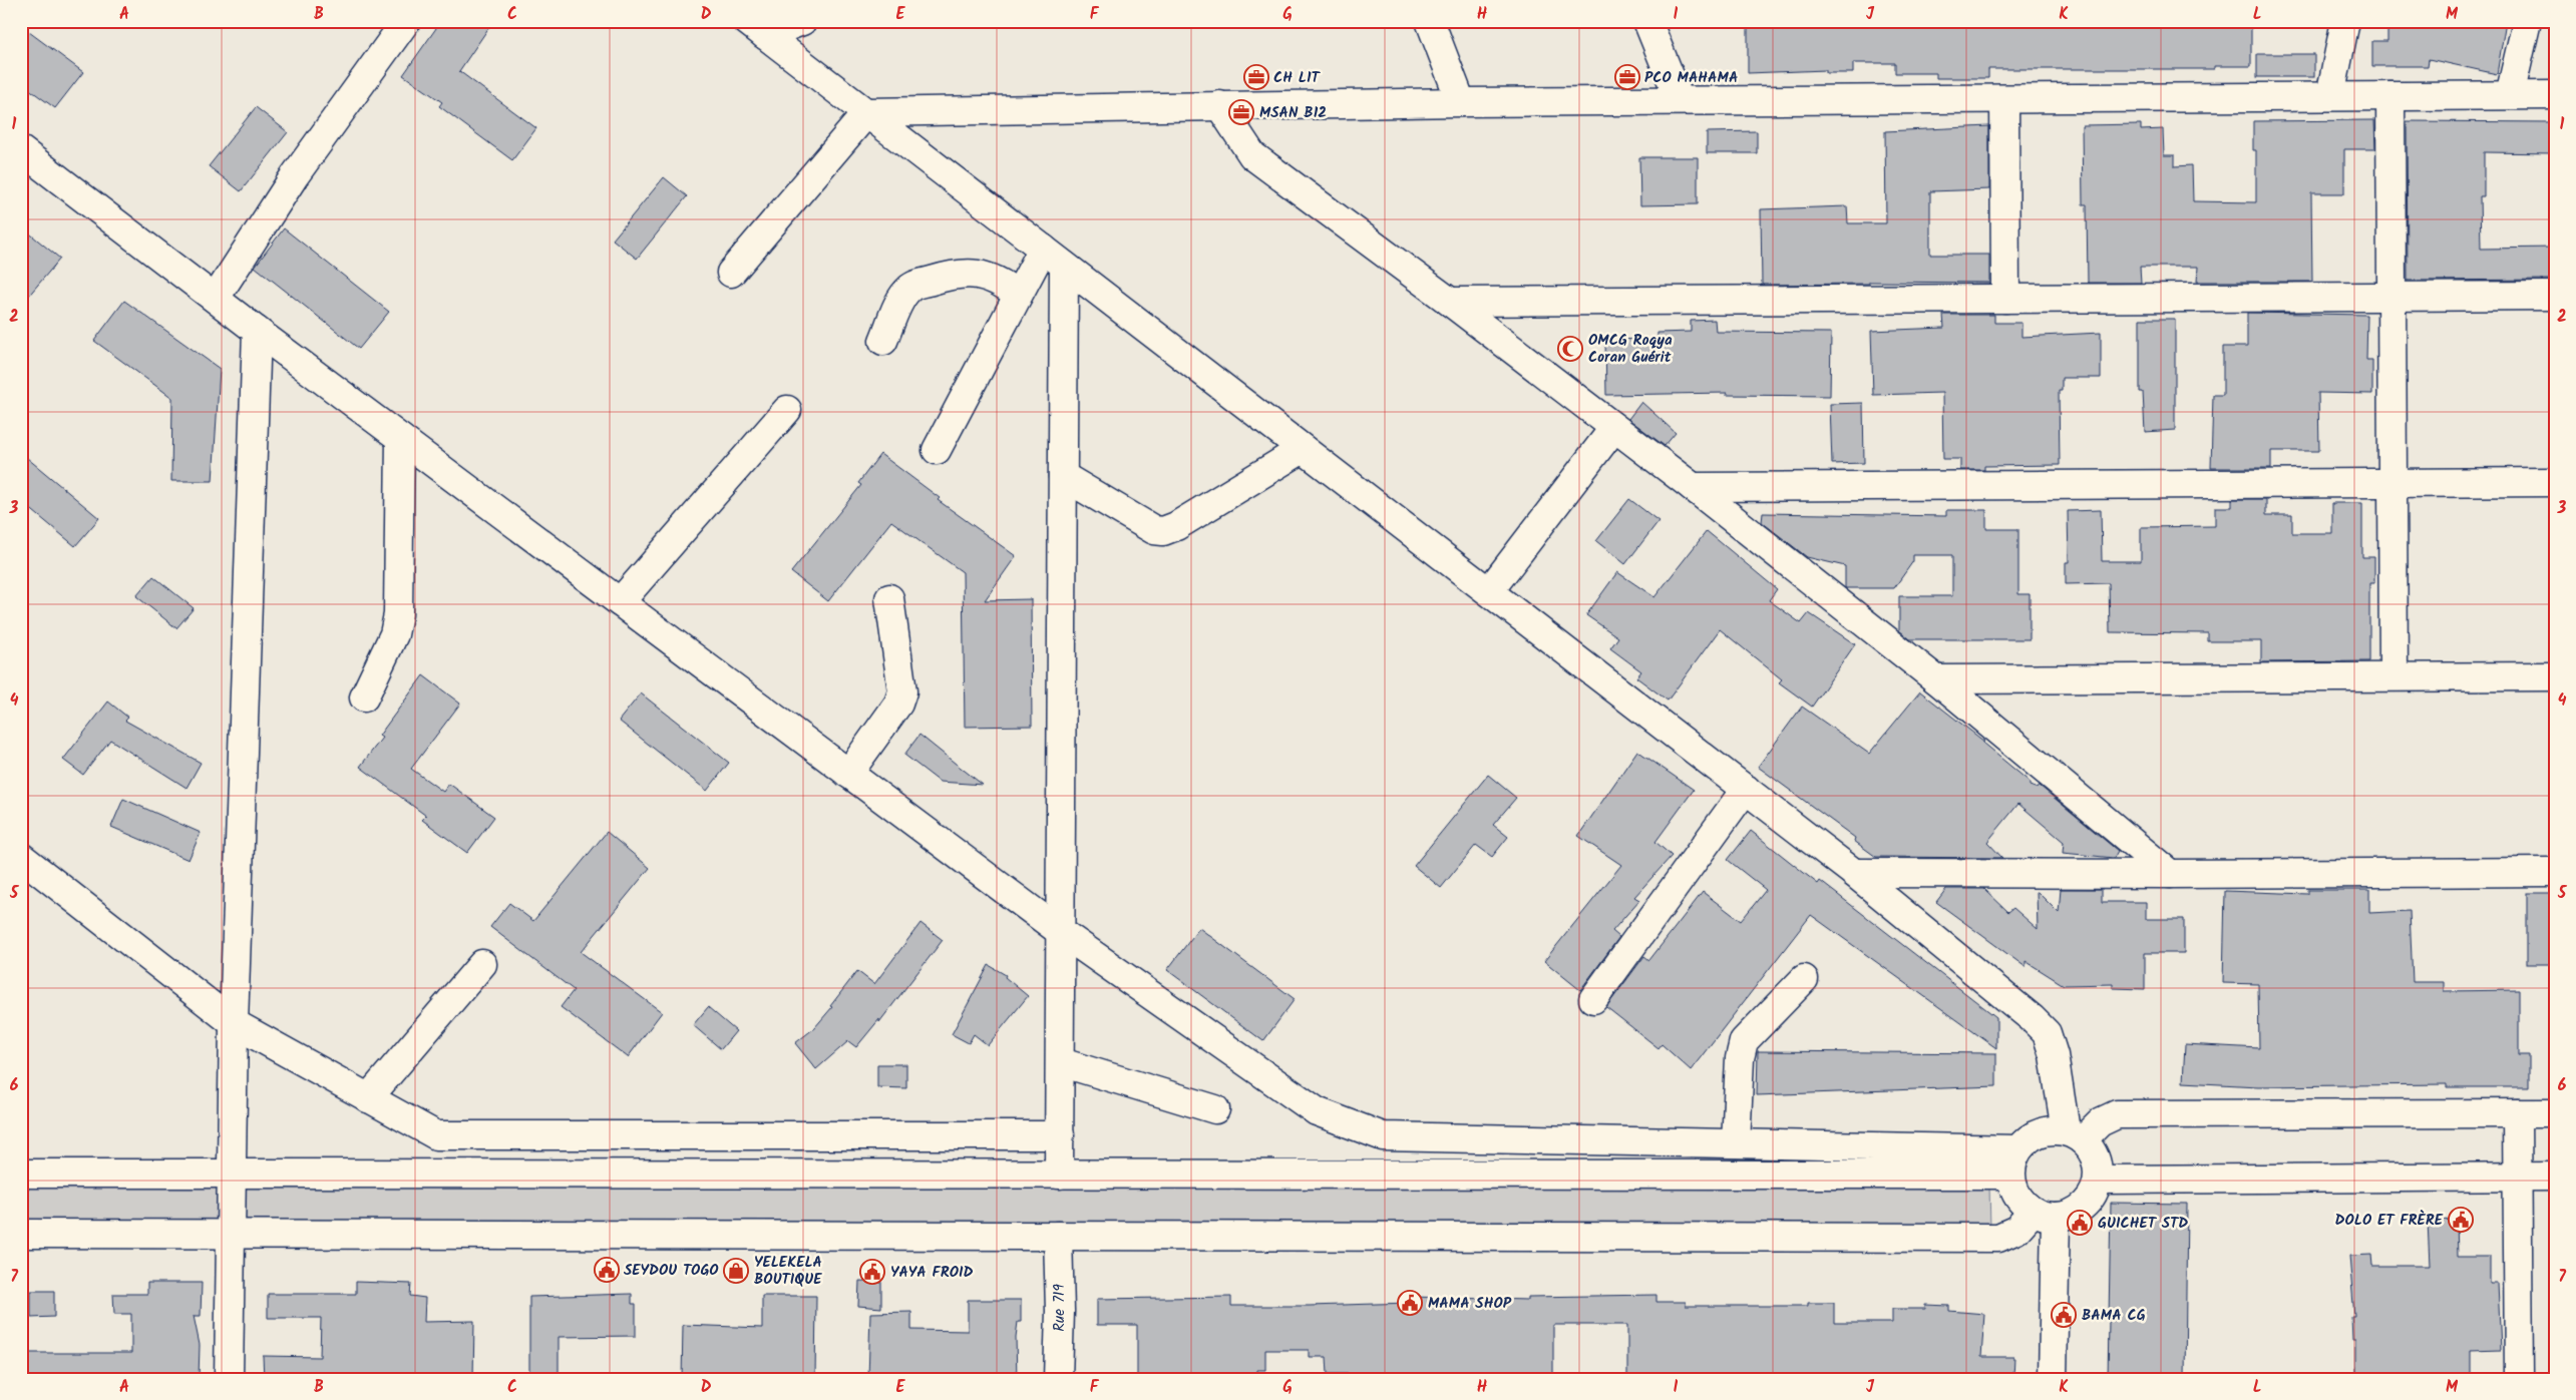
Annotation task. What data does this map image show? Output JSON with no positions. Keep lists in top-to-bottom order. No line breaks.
{"streets":{"street":["Rue 719"]},"places":{"office":["CH L1T","PCO MAHAMA","MSAN B12"],"mosque":["OMCG Roqya Coran Guérit"],"public building":["DOLO ET FRÈRE","GUICHET STD","SEYDOU TOGO","YAYA FROID","MAMA SHOP","BAMA CG"],"shop":["YELEKELA BOUTIQUE"]},"grid":{"columns":["A","B","C","D","E","F","G","H","I","J","K","L","M"],"rows":["1","2","3","4","5","6","7"]}}
